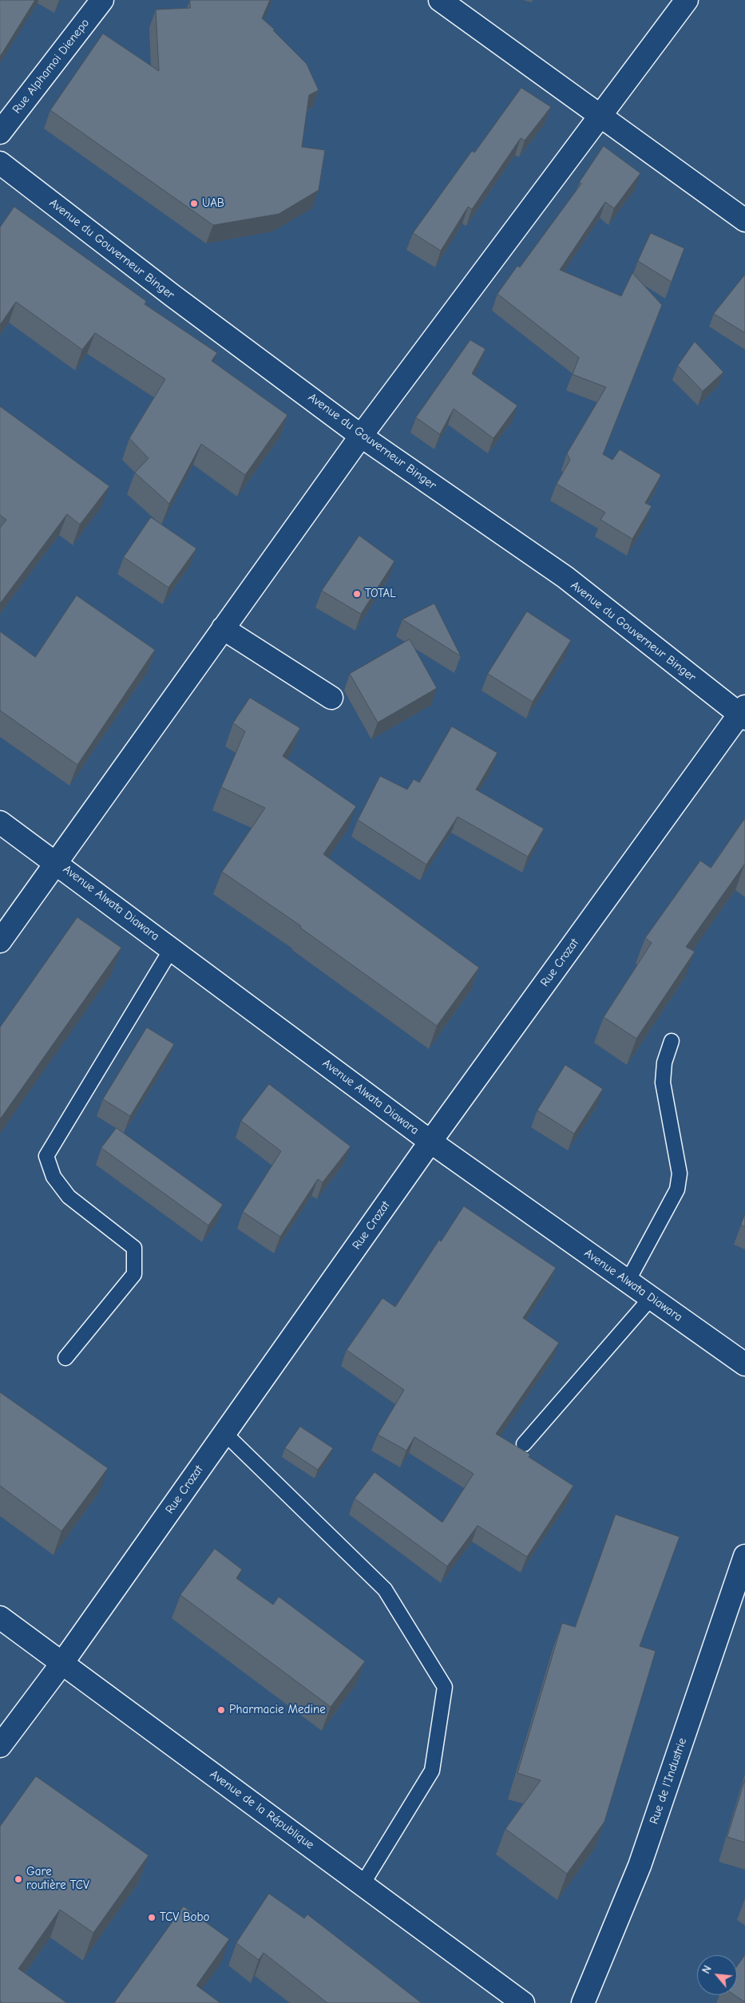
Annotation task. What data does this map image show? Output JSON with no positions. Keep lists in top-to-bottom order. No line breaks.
{"streets":{"street":["Rue Alphamoi Dienepo","Avenue du Gouverneur Binger","Avenue Alwata Diawara","Rue Crozat","Rue de l'Industrie","Avenue de la République"]},"crossings":[["Avenue du Gouverneur Binger","Rue Crozat"],["Avenue Alwata Diawara","Rue Crozat"],["Rue Crozat","Avenue de la République"]],"places":["UAB","TOTAL","Pharmacie Medine","Gare routière TCV","TCV Bobo"],"north":"top left"}
